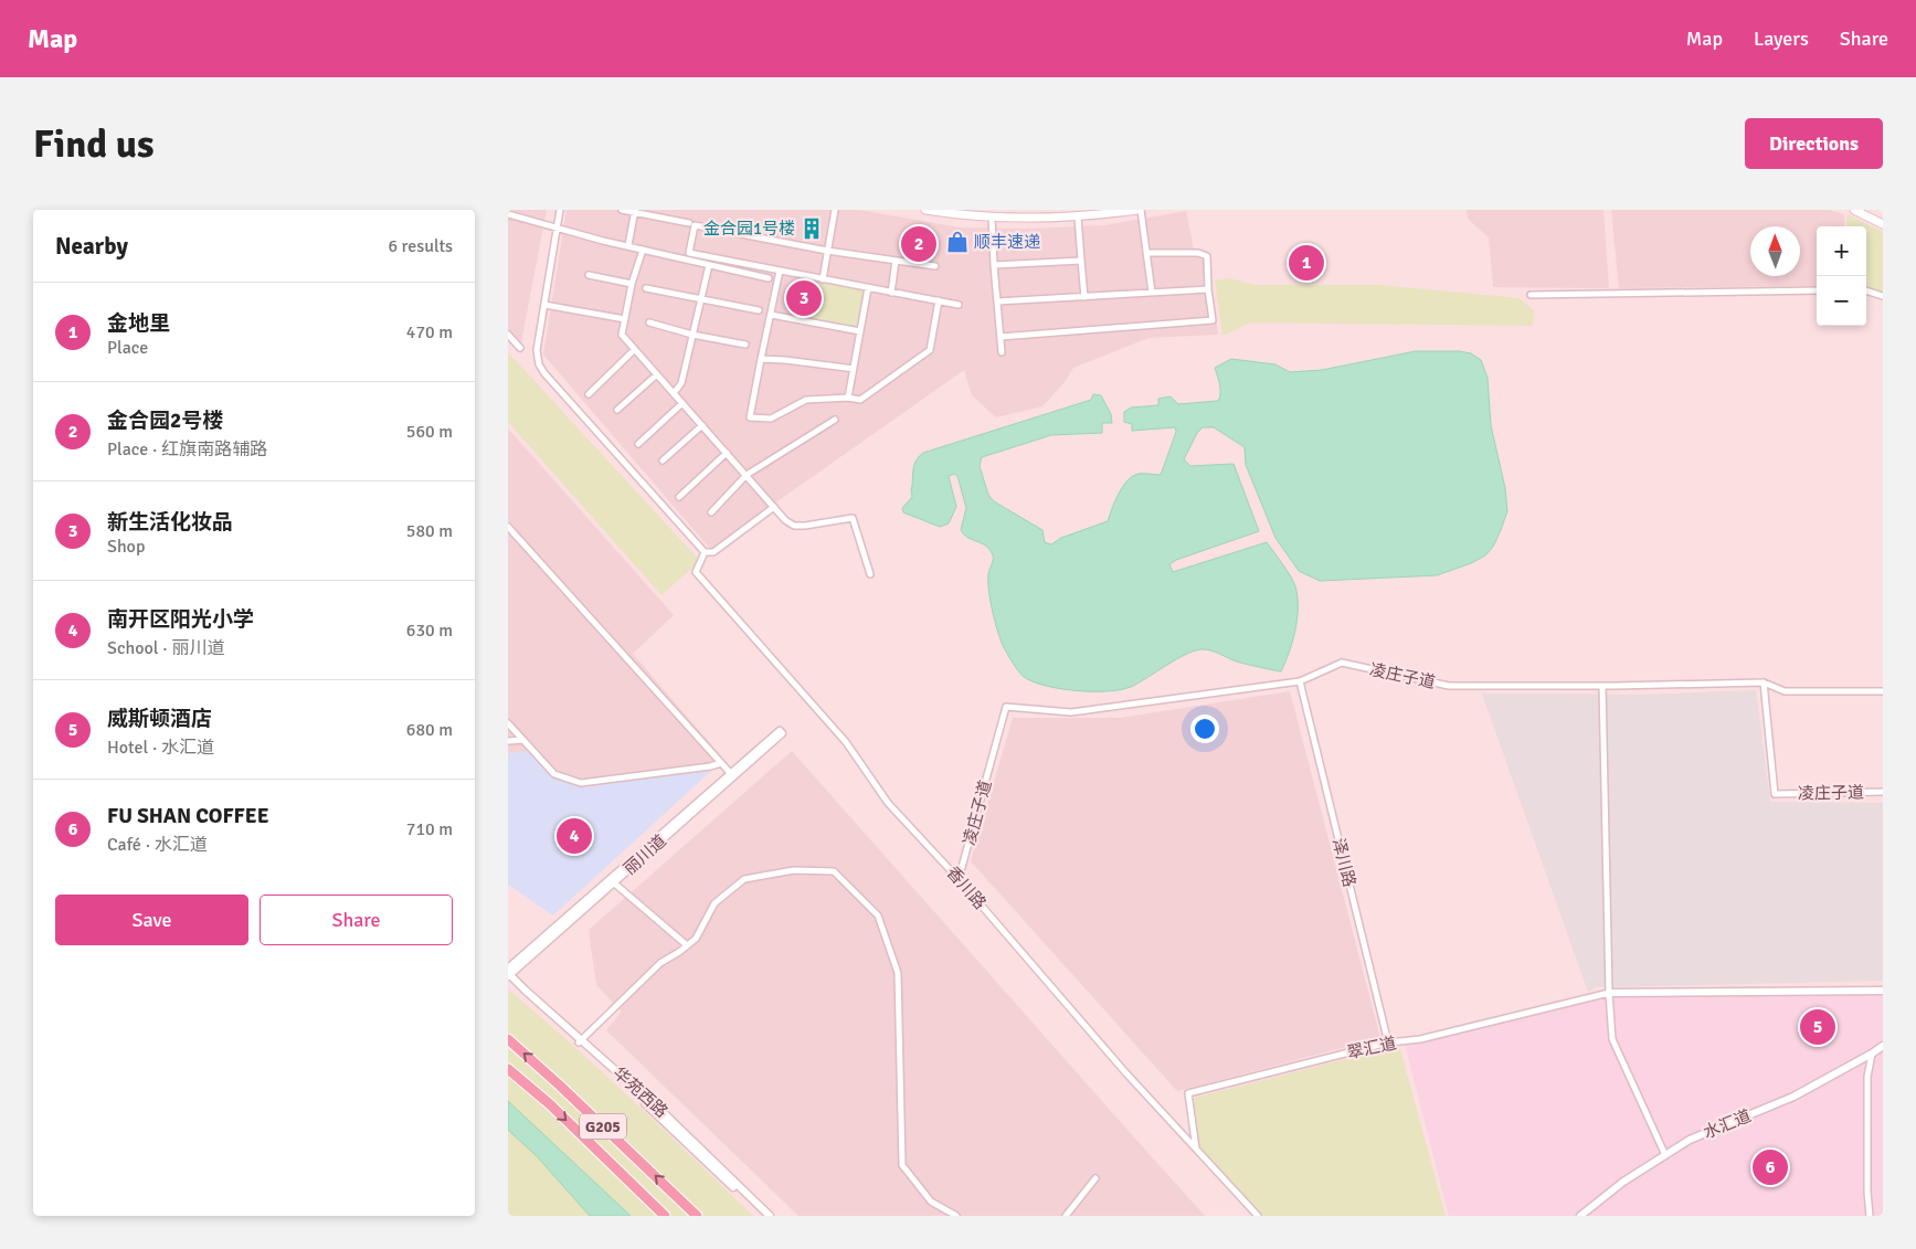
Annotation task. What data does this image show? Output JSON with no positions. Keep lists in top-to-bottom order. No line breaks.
{"streets":{"highway":["G205"],"street":["凌庄子道","丽川道","泽川路","香川路","翠汇道","华苑西路","水汇道"]},"crossings":[["凌庄子道","泽川路"],["凌庄子道","香川路"],["丽川道","华苑西路"],["泽川路","翠汇道"],["香川路","翠汇道"]],"places":{"building":["金合园1号楼"],"shop":["顺丰速递"]},"north":"top","page":{"header":"Map","nav":["Map","Layers","Share"],"buttons":["Directions",["Save","Share"]],"title":"Find us","heading":["Nearby","6 results"],"pins":["2","1","3","4","5","6"],"map_buttons":["+","−"],"list":[{"mark":"1","name":"金地里","note":"Place","value":"470 m"},{"mark":"2","name":"金合园2号楼","note":"Place · 红旗南路辅路","value":"560 m"},{"mark":"3","name":"新生活化妆品","note":"Shop","value":"580 m"},{"mark":"4","name":"南开区阳光小学","note":"School · 丽川道","value":"630 m"},{"mark":"5","name":"威斯顿酒店","note":"Hotel · 水汇道","value":"680 m"},{"mark":"6","name":"FU SHAN COFFEE","note":"Café · 水汇道","value":"710 m"}]}}
